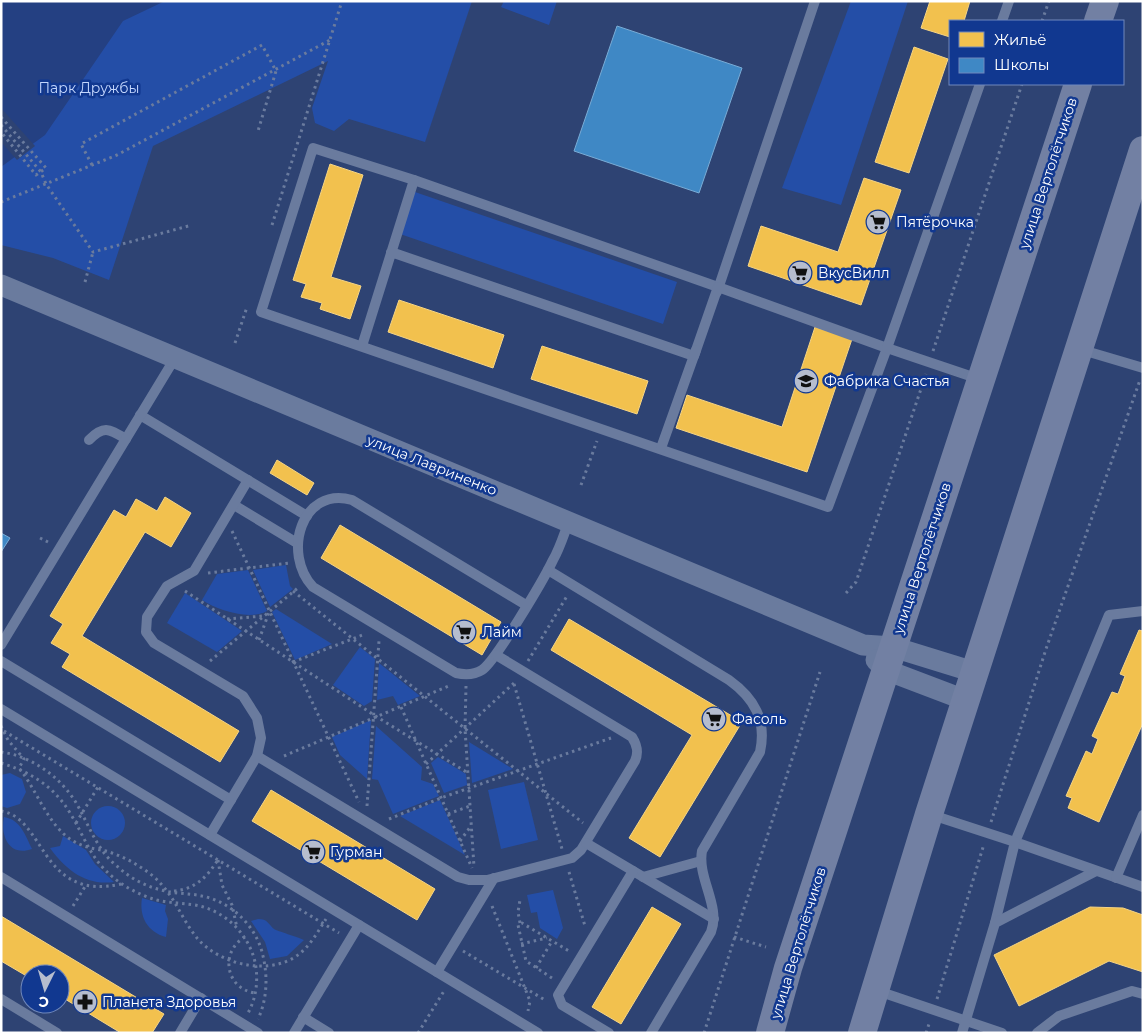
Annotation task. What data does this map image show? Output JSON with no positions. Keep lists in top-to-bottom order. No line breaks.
{"streets":{"main road":["улица Вертолётчиков"],"street":["улица Лавриненко"]},"crossings":[["улица Вертолётчиков","улица Лавриненко"]],"parks":["Парк Дружбы"],"places":{"supermarket":["Пятёрочка","ВкусВилл","Лайм","Фасоль","Гурман"],"school or university":["Фабрика Счастья"],"pharmacy":["Планета Здоровья"]},"legend":["Жильё","Школы"],"north":"bottom"}
